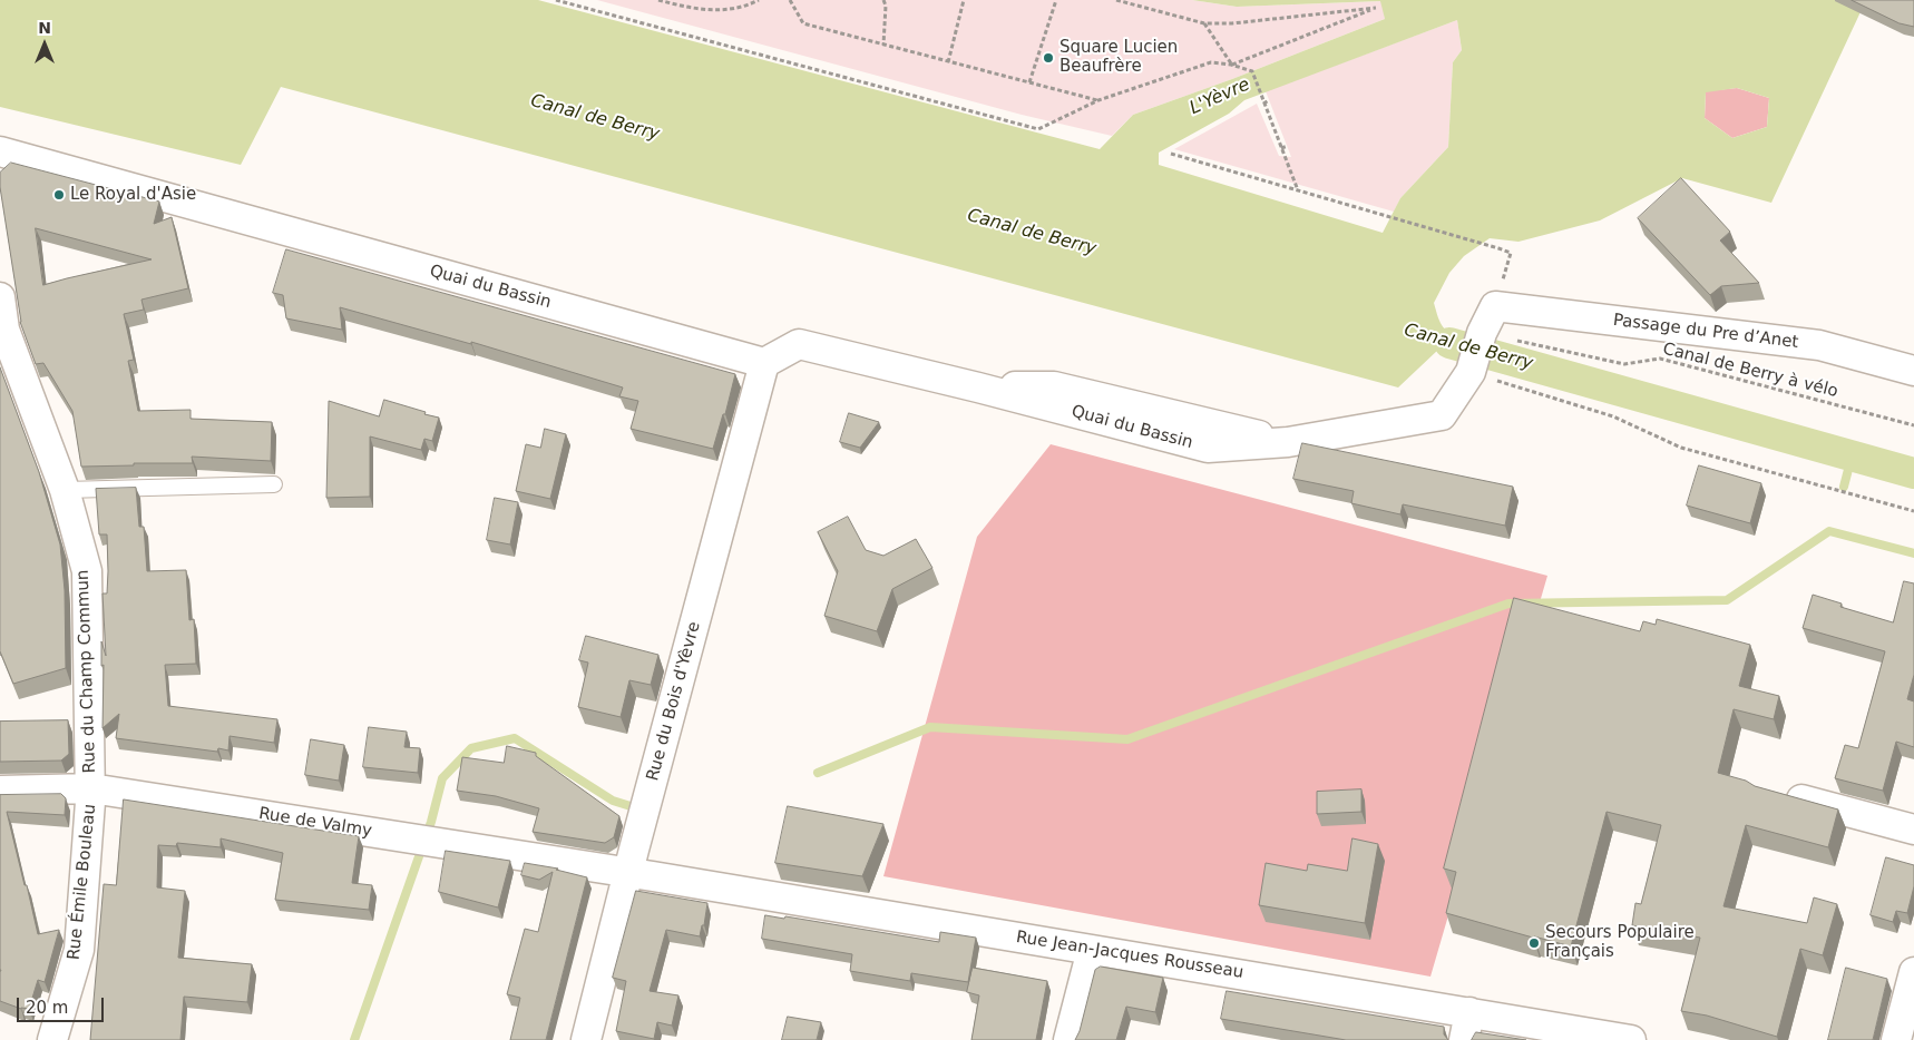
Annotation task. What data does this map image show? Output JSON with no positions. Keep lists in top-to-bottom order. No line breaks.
{"streets":{"street":["Quai du Bassin","Passage du Pre d’Anet","Rue du Champ Commun","Rue du Bois d'Yèvre","Rue de Valmy","Rue Émile Bouleau","Rue Jean-Jacques Rousseau"],"path":["Canal de Berry à vélo"]},"crossings":[["Quai du Bassin","Passage du Pre d’Anet"],["Quai du Bassin","Canal de Berry à vélo"],["Quai du Bassin","Rue du Bois d'Yèvre"],["Rue du Champ Commun","Rue de Valmy"],["Rue du Champ Commun","Rue Émile Bouleau"],["Rue du Bois d'Yèvre","Rue de Valmy"],["Rue du Bois d'Yèvre","Rue Jean-Jacques Rousseau"],["Rue de Valmy","Rue Émile Bouleau"],["Rue de Valmy","Rue Jean-Jacques Rousseau"]],"water":["L'Yèvre","Canal de Berry"],"places":["Square Lucien Beaufrère","Le Royal d'Asie","Secours Populaire Français"],"scale_bar":"20 m","north":"top"}
